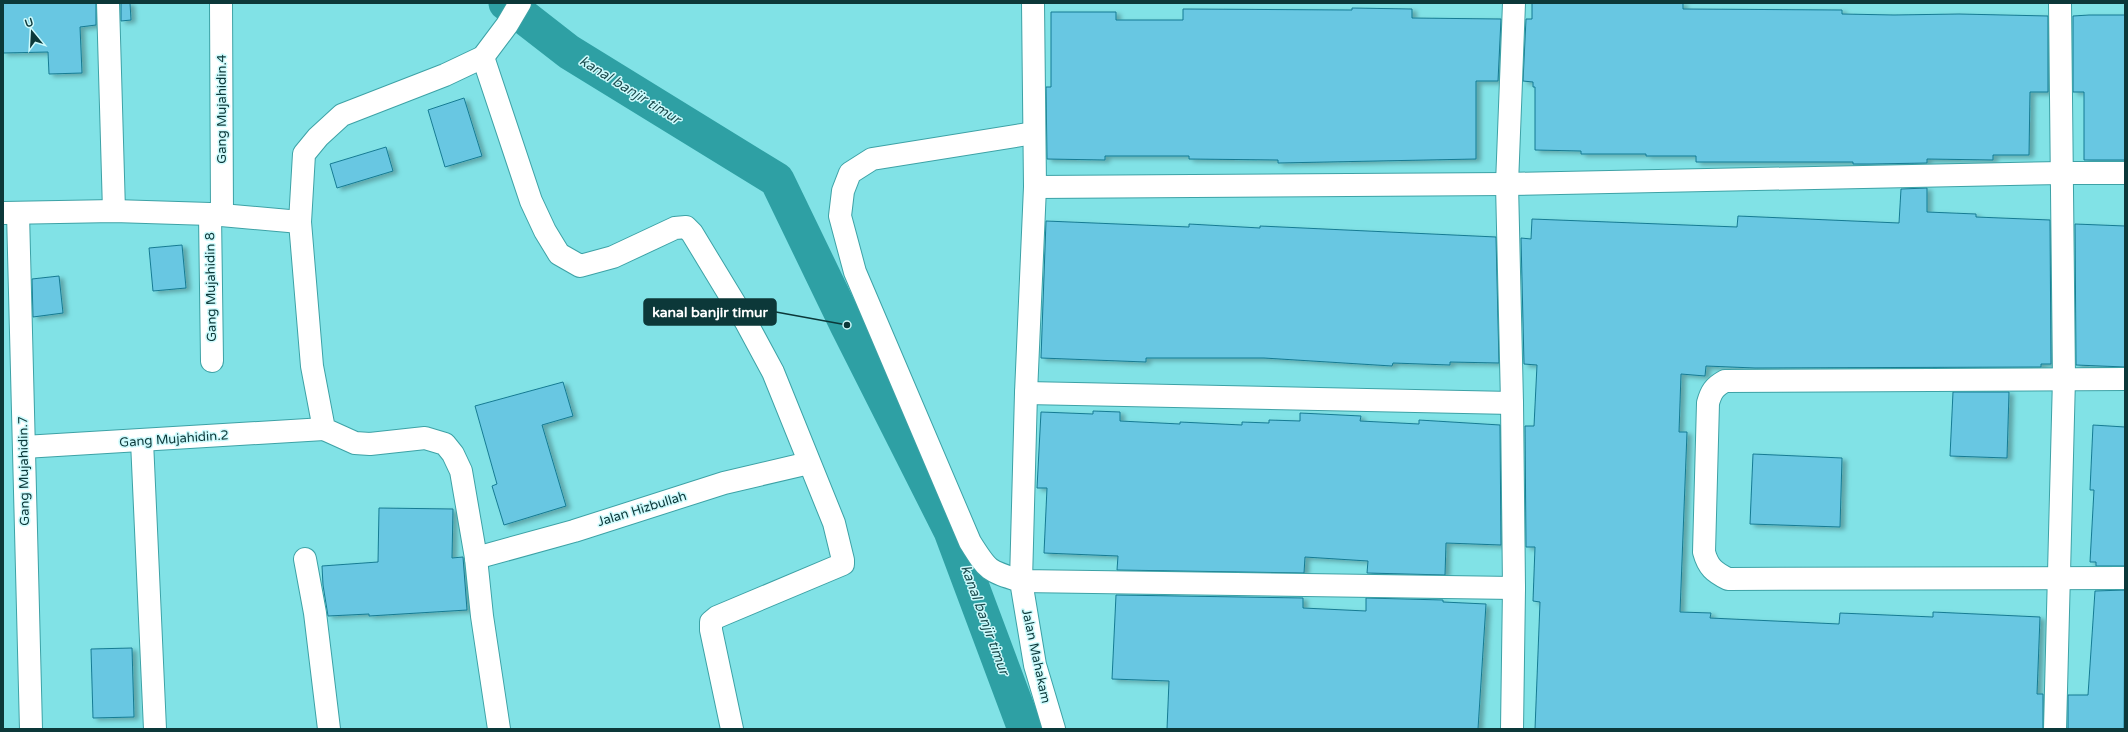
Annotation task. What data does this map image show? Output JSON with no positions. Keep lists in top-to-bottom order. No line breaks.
{"streets":{"street":["Gang Mujahidin.4","Gang Mujahidin 8","Gang Mujahidin.2","Gang Mujahidin.7","Jalan Hizbullah","Jalan Mahakam"]},"crossings":[["Gang Mujahidin.4","Gang Mujahidin 8"],["Gang Mujahidin.2","Gang Mujahidin.7"]],"water":["kanal banjir timur"],"places":["kanal banjir timur"],"north":"top"}
